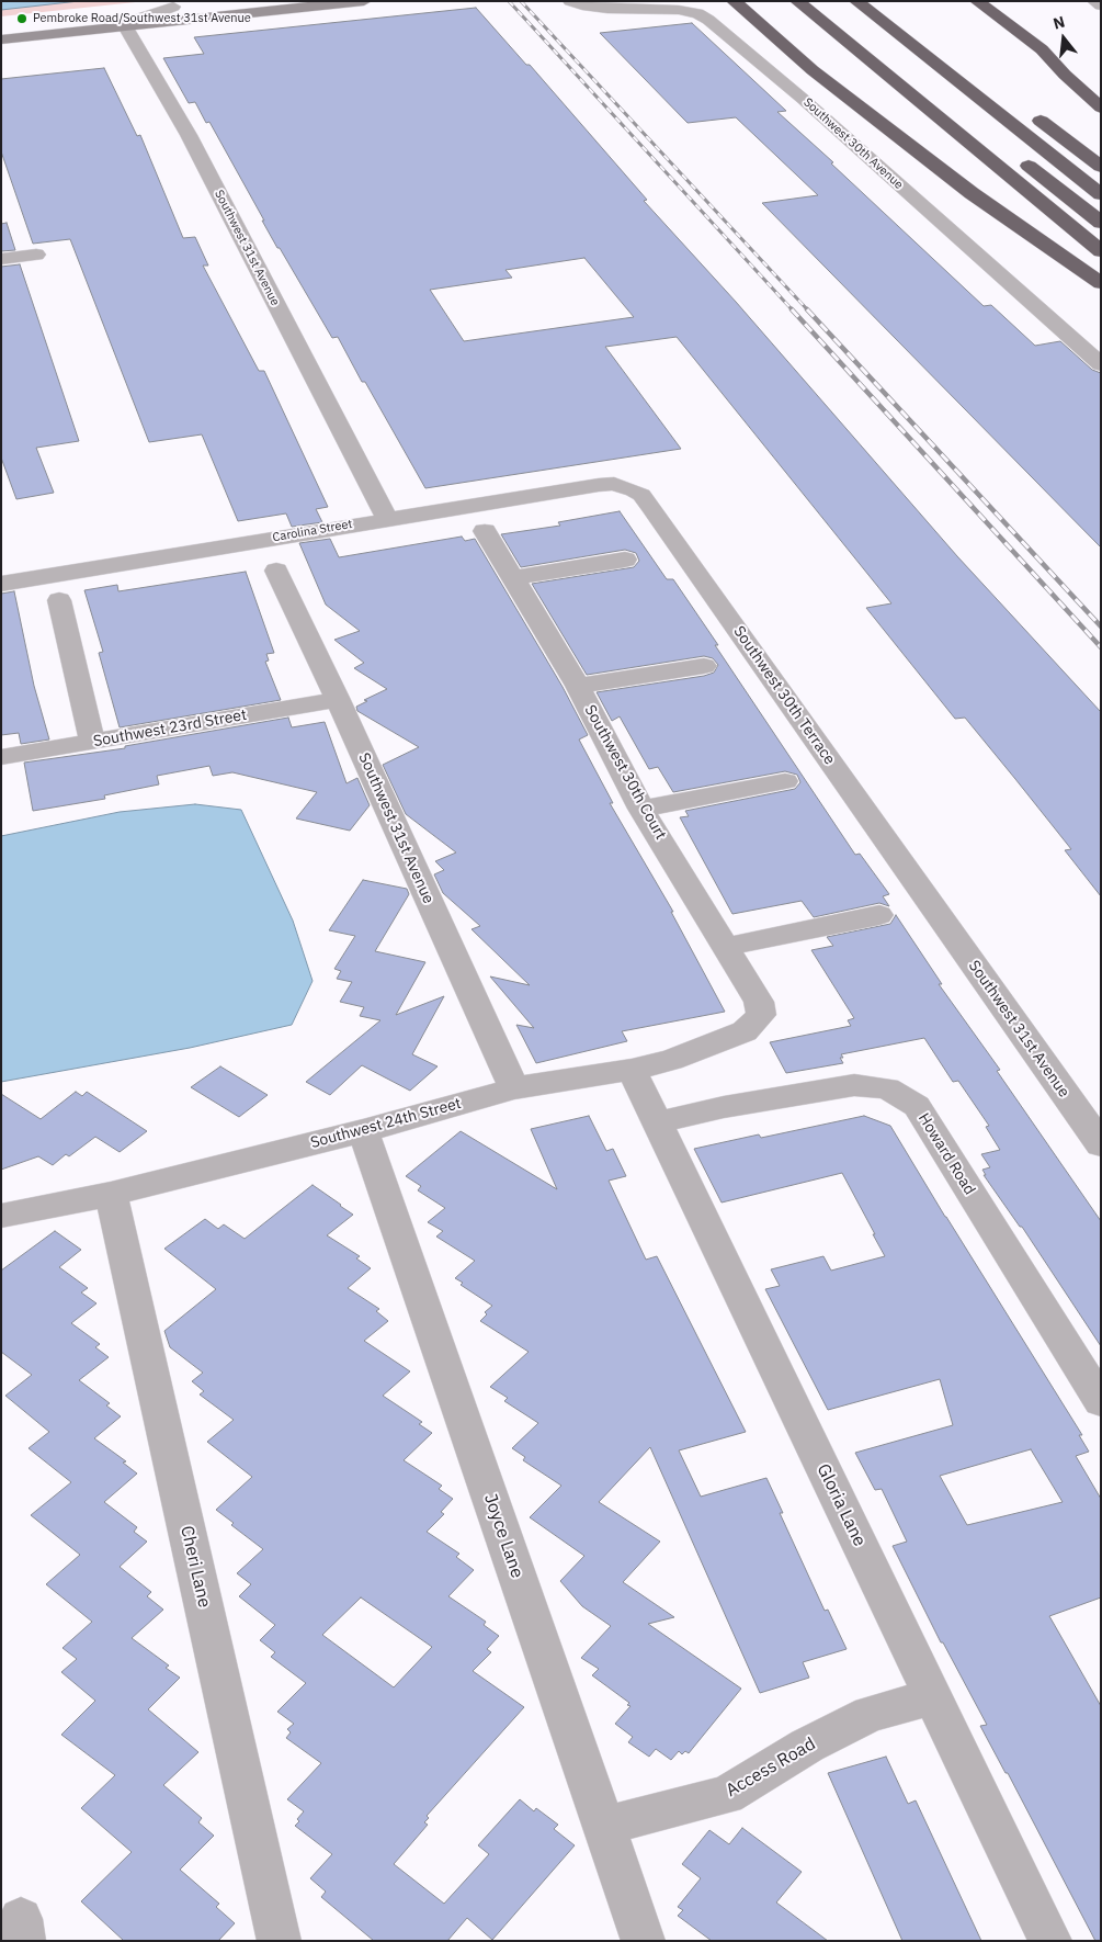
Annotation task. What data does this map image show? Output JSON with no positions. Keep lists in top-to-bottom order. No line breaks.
{"streets":{"street":["Southwest 30th Avenue","Southwest 31st Avenue","Carolina Street","Southwest 30th Terrace","Southwest 23rd Street","Southwest 30th Court","Southwest 24th Street","Howard Road","Gloria Lane","Joyce Lane","Cheri Lane","Access Road"]},"crossings":[["Southwest 31st Avenue","Carolina Street"],["Southwest 31st Avenue","Southwest 30th Terrace"],["Southwest 31st Avenue","Southwest 23rd Street"],["Southwest 31st Avenue","Southwest 24th Street"],["Carolina Street","Southwest 30th Terrace"],["Southwest 30th Court","Southwest 24th Street"],["Southwest 24th Street","Gloria Lane"],["Southwest 24th Street","Joyce Lane"],["Southwest 24th Street","Cheri Lane"],["Howard Road","Gloria Lane"],["Gloria Lane","Access Road"],["Joyce Lane","Access Road"]],"places":["Pembroke Road/Southwest 31st Avenue"],"north":"top"}
